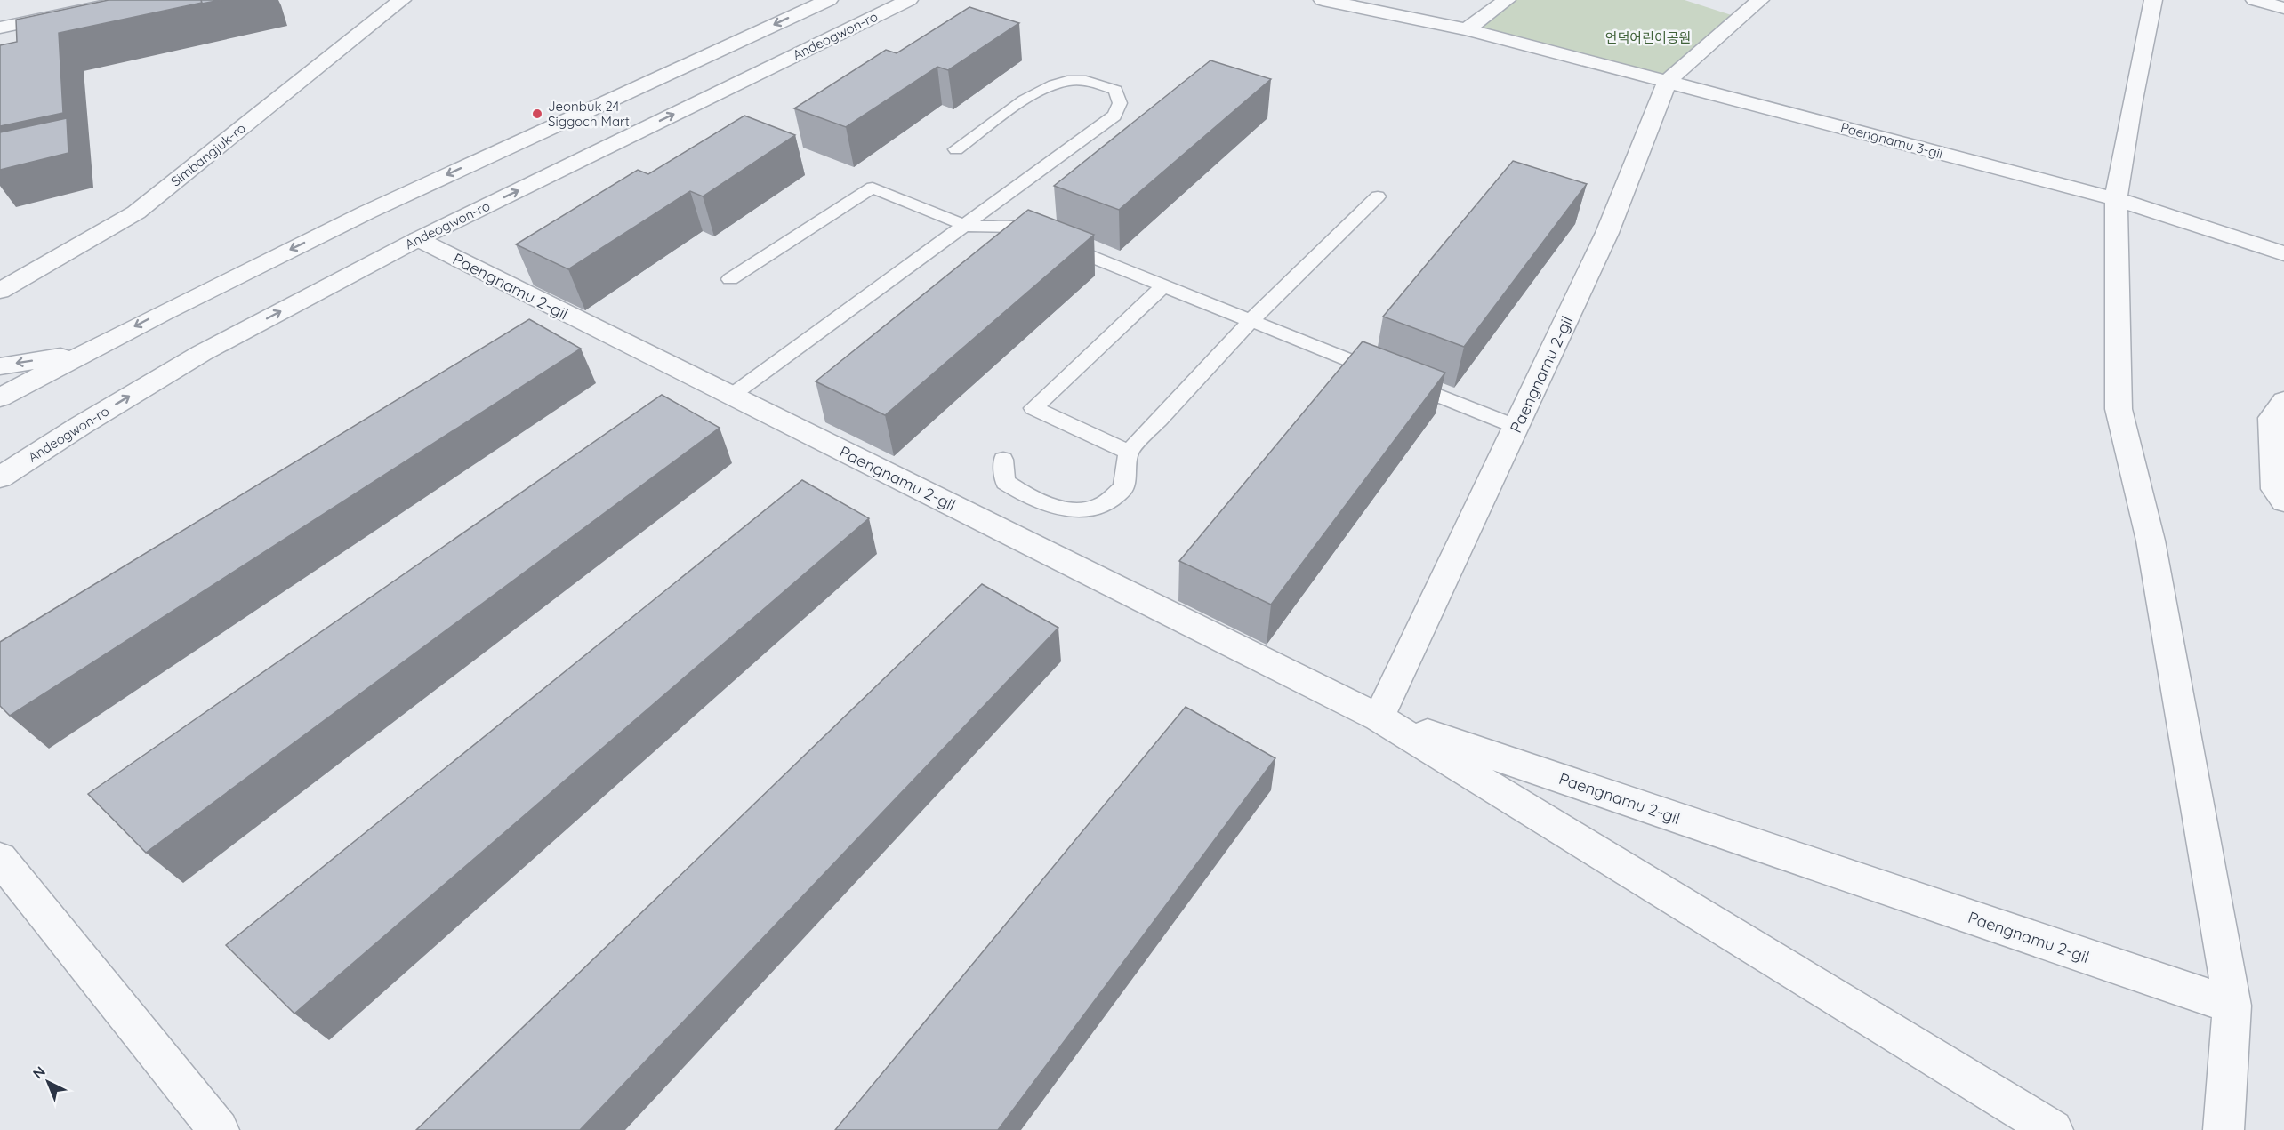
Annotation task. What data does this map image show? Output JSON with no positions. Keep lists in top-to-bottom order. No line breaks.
{"streets":{"street":["Andeogwon-ro","Paengnamu 3-gil","Simbangjuk-ro","Paengnamu 2-gil"]},"crossings":[["Andeogwon-ro","Paengnamu 2-gil"],["Paengnamu 3-gil","Paengnamu 2-gil"]],"parks":["언덕어린이공원"],"places":["Jeonbuk 24 Siggoch Mart"],"north":"top left"}
